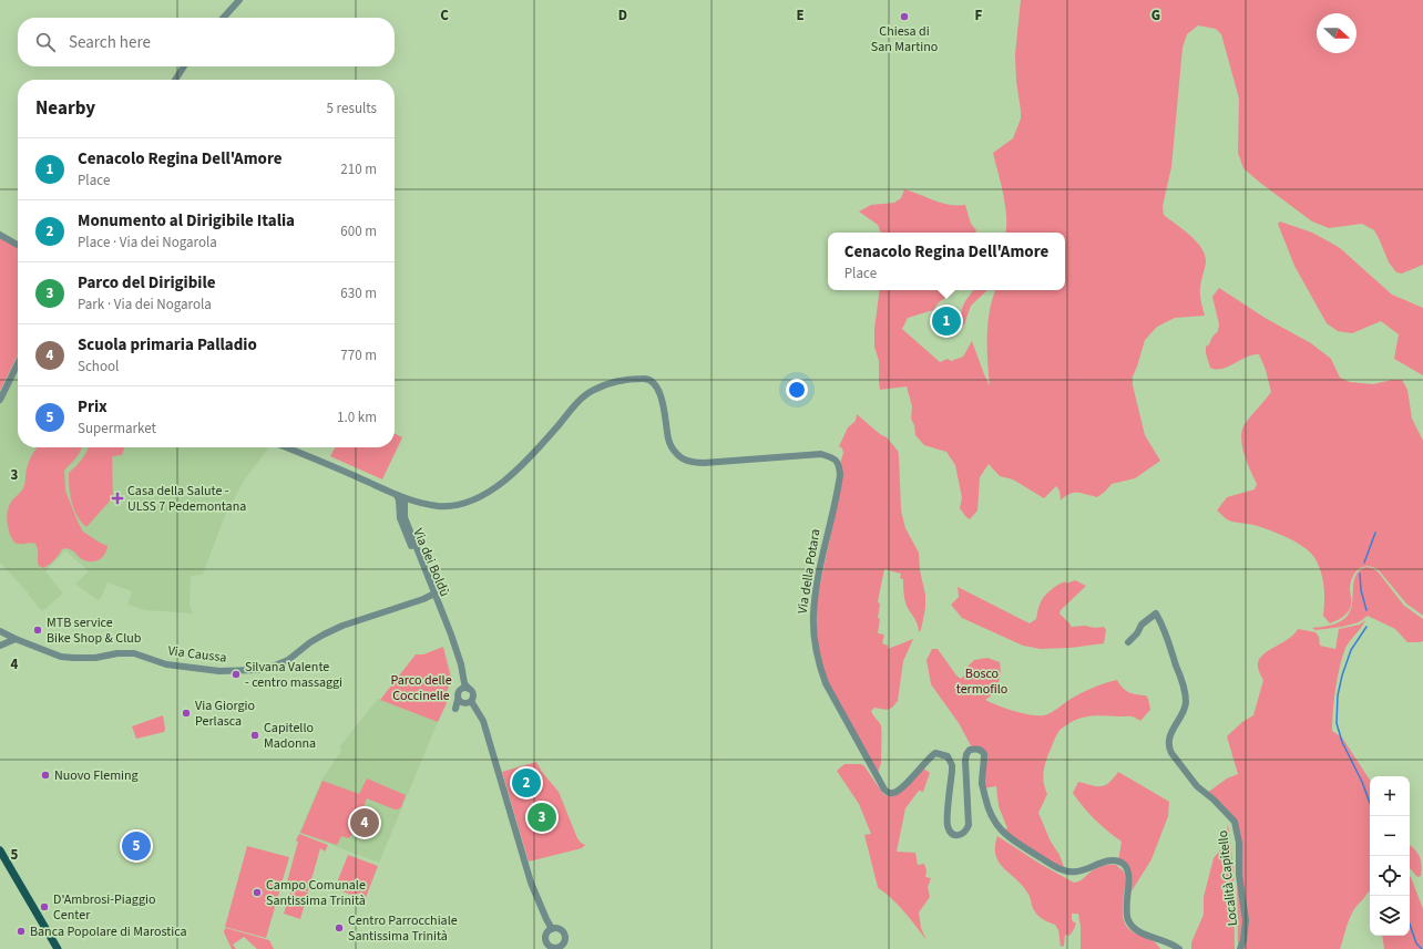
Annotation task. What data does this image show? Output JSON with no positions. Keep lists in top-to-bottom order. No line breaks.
{"streets":{"street":["Via dei Boldù","Via della Potara","Via Caussa","Località Capitello"]},"crossings":[["Via dei Boldù","Via della Potara"],["Via dei Boldù","Via Caussa"]],"parks":["Bosco termofilo","Parco delle Coccinelle"],"places":{"other":["Chiesa di San Martino","MTB service Bike Shop & Club","Silvana Valente - centro massaggi","Via Giorgio Perlasca","Capitello Madonna","Nuovo Fleming","Campo Comunale Santissima Trinità","D'Ambrosi-Piaggio Center","Centro Parrocchiale Santissima Trinità","Banca Popolare di Marostica"],"health":["Casa della Salute - ULSS 7 Pedemontana"]},"north":"right","page":{"search":"Search here","heading":["Nearby","5 results"],"list":[{"mark":"1","name":"Cenacolo Regina Dell'Amore","note":"Place","value":"210 m"},{"mark":"2","name":"Monumento al Dirigibile Italia","note":"Place · Via dei Nogarola","value":"600 m"},{"mark":"3","name":"Parco del Dirigibile","note":"Park · Via dei Nogarola","value":"630 m"},{"mark":"4","name":"Scuola primaria Palladio","note":"School","value":"770 m"},{"mark":"5","name":"Prix","note":"Supermarket","value":"1.0 km"}],"popup":["Cenacolo Regina Dell'Amore","Place"],"pins":["1","2","3","4","5"],"map_buttons":["+","−"]},"grid":{"columns":["C","D","E","F","G"],"rows":["3","4","5"]}}
